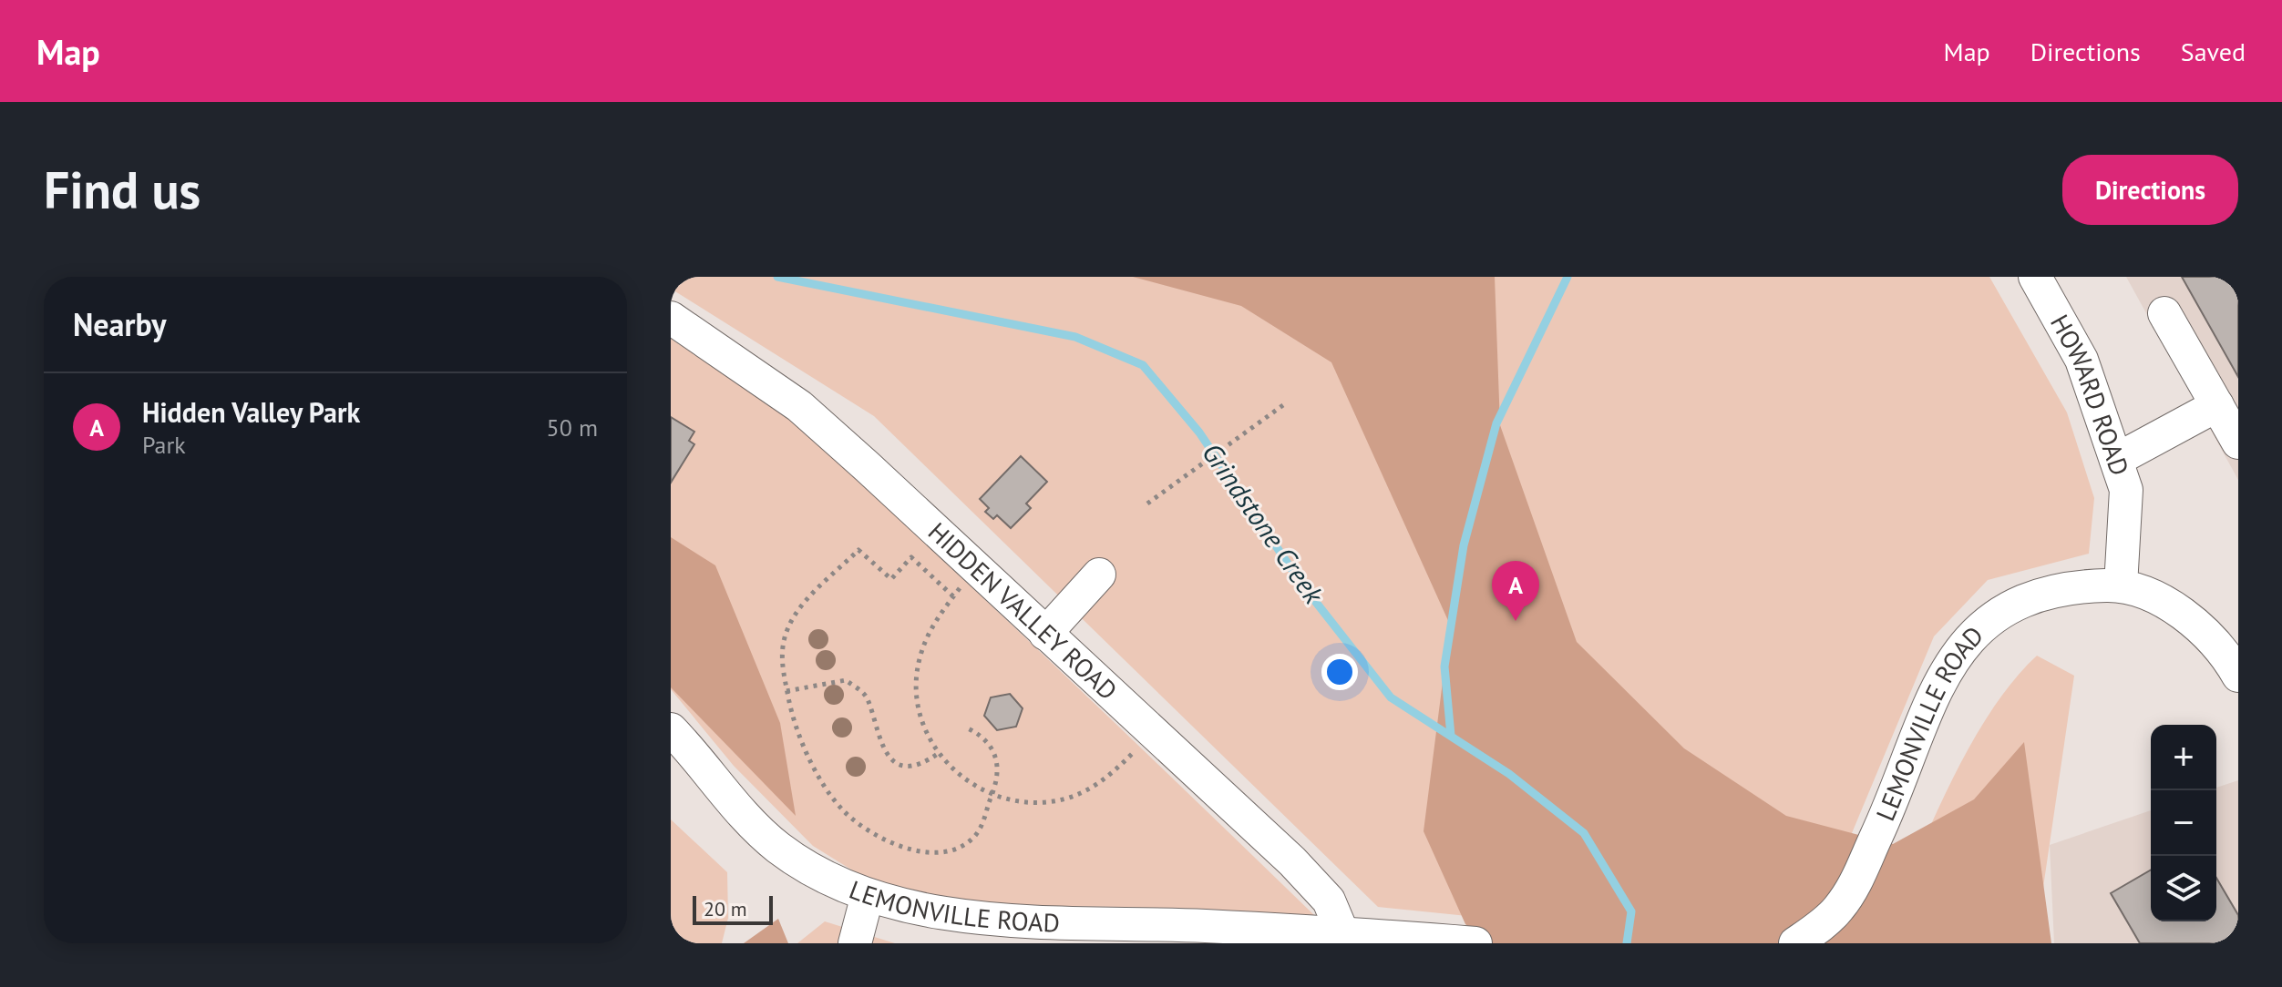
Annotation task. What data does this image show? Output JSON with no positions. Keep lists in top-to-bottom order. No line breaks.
{"streets":{"street":["HOWARD ROAD","HIDDEN VALLEY ROAD","LEMONVILLE ROAD"]},"crossings":[["HOWARD ROAD","LEMONVILLE ROAD"],["HIDDEN VALLEY ROAD","LEMONVILLE ROAD"]],"water":["Grindstone Creek"],"scale_bar":"20 m","page":{"header":"Map","nav":["Map","Directions","Saved"],"buttons":"Directions","title":"Find us","heading":"Nearby","list":[{"mark":"A","name":"Hidden Valley Park","note":"Park","value":"50 m"}],"pins":"A","map_buttons":["+","−"],"scale":"20 m"}}
